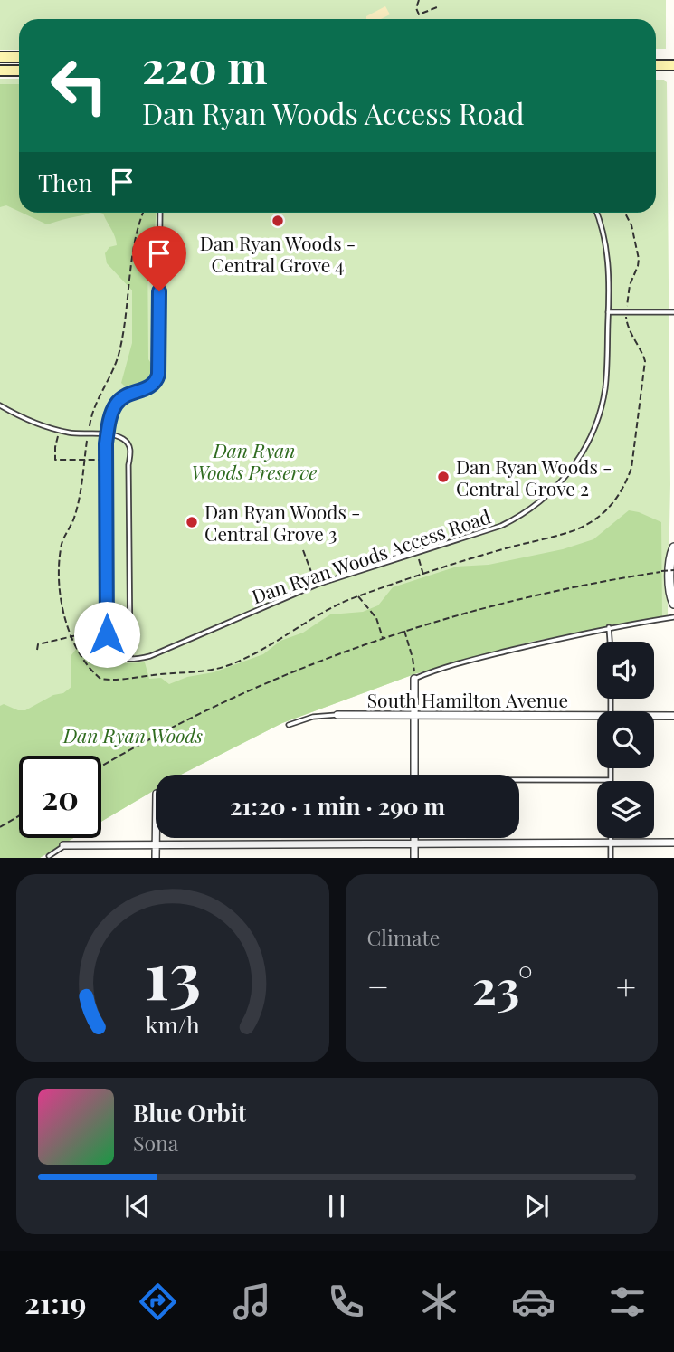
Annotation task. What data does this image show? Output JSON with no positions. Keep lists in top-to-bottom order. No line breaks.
{"streets":{"street":["South Hamilton Avenue"],"lane":["Dan Ryan Woods Access Road"]},"parks":["Dan Ryan Woods Preserve","Dan Ryan Woods"],"places":["Dan Ryan Woods - Central Grove 4","Dan Ryan Woods - Central Grove 2","Dan Ryan Woods - Central Grove 3"],"page":{"turn":["220 m","Dan Ryan Woods Access Road"],"then":"Then","limit":"20","trip":"21:20 · 1 min · 290 m","tile":"Climate","heat":["−","23°","+"],"song":["Blue Orbit","Sona"],"tabs":"21:19","gauge":["13","km/h"]}}
